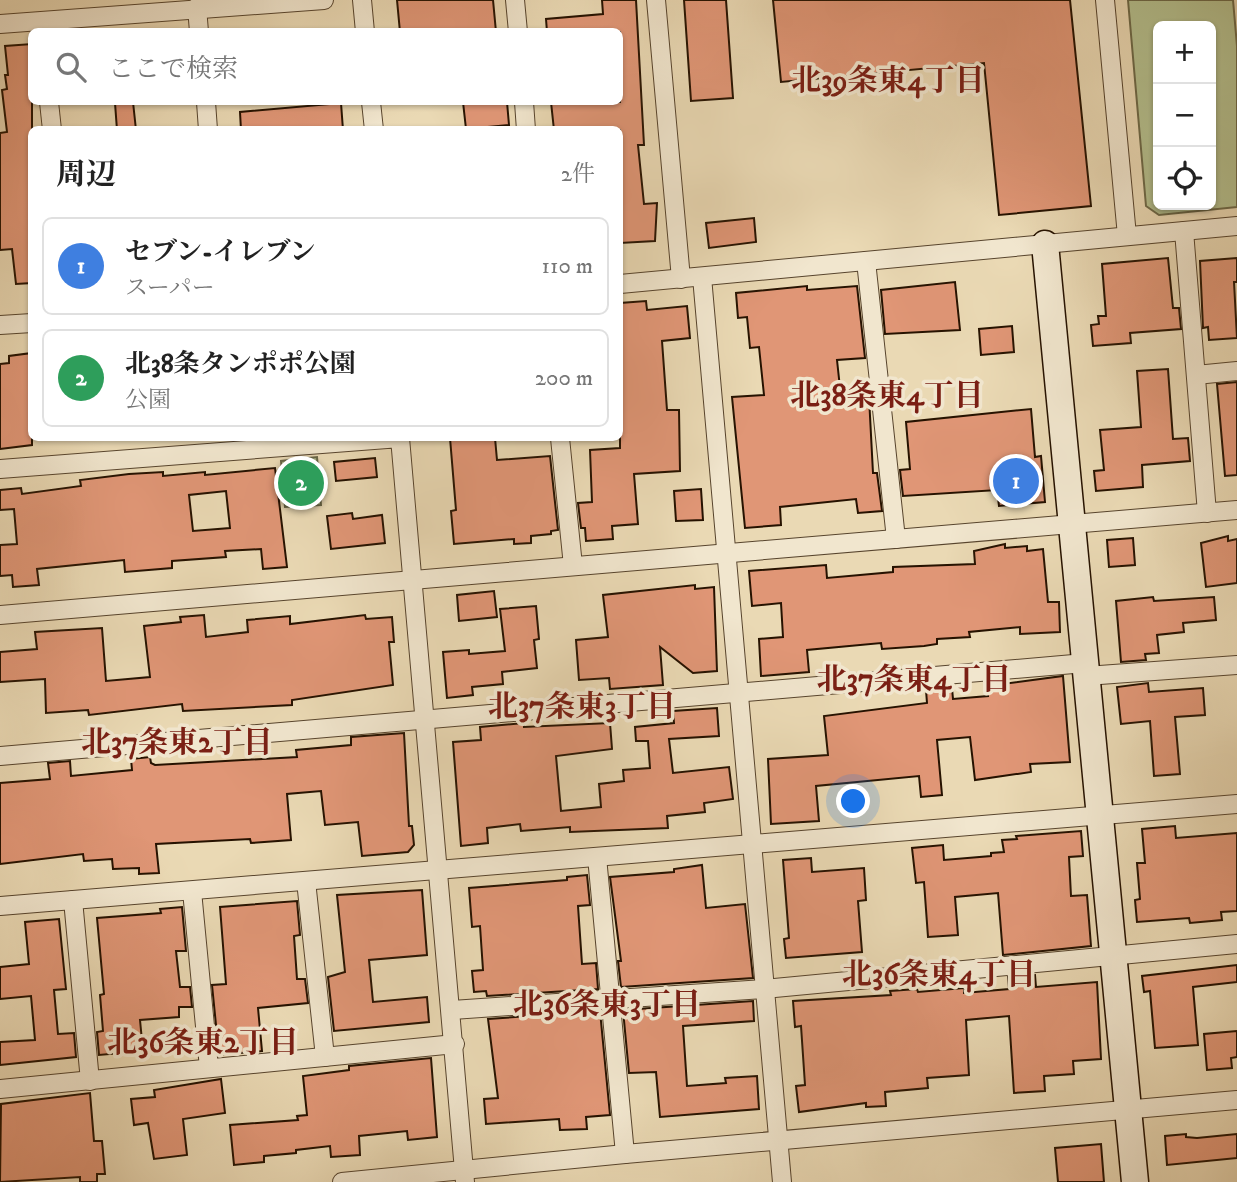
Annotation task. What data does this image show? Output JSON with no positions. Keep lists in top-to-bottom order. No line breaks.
{"districts":["北39条東4丁目","北38条東4丁目","北37条東4丁目","北37条東3丁目","北37条東2丁目","北36条東4丁目","北36条東3丁目","北36条東2丁目"],"page":{"map_buttons":["+","−"],"search":"ここで検索","heading":["周辺","2件"],"list":[{"mark":"1","name":"セブン-イレブン","note":"スーパー","value":"110 m"},{"mark":"2","name":"北38条タンポポ公園","note":"公園","value":"200 m"}],"pins":["1","2"]}}
